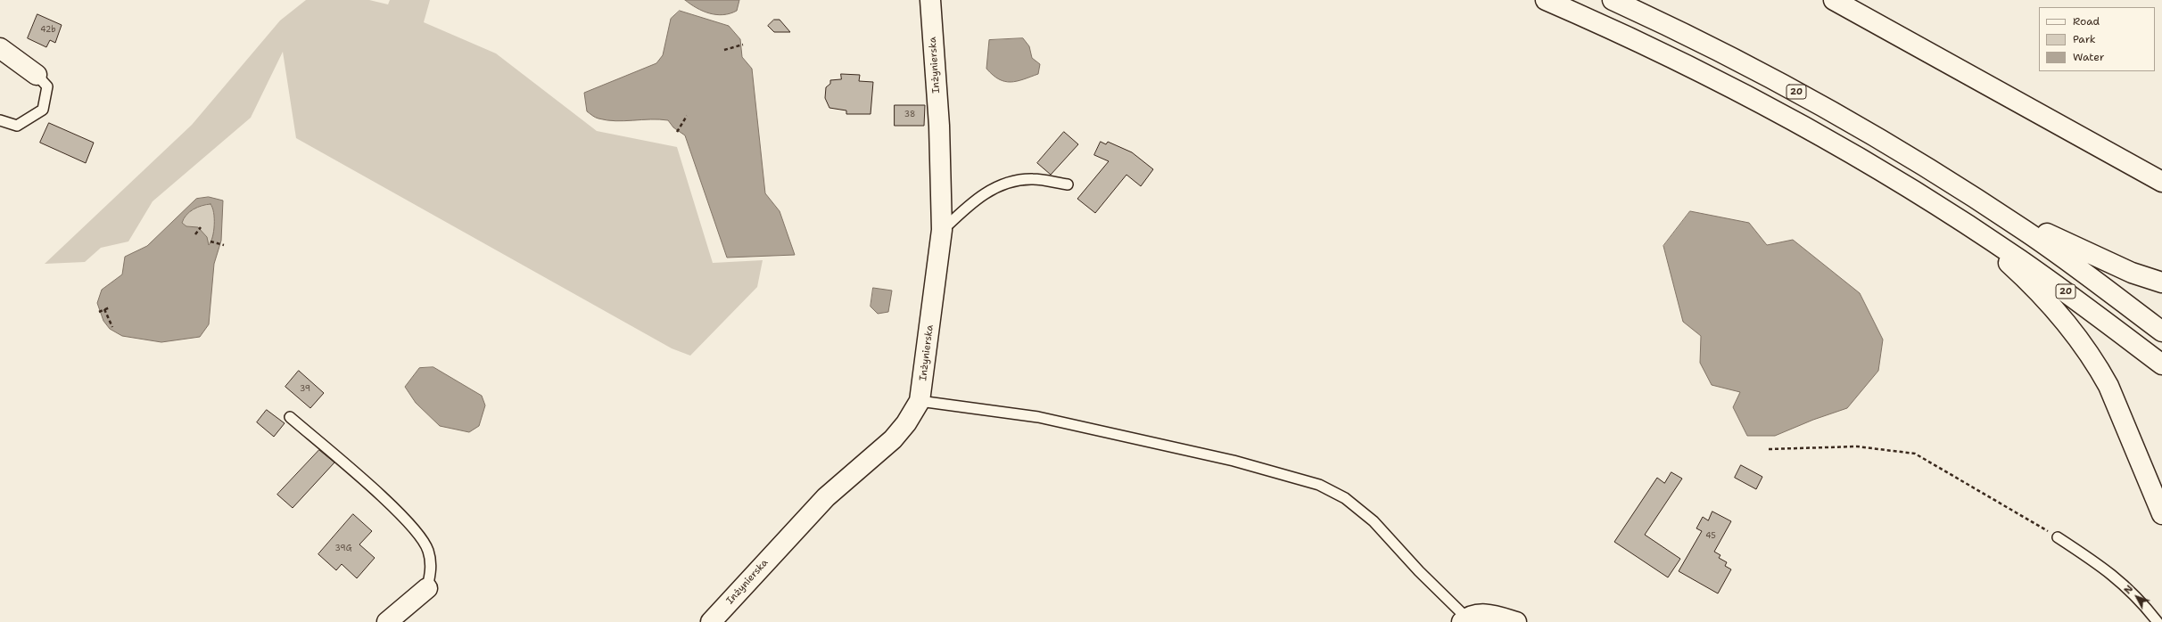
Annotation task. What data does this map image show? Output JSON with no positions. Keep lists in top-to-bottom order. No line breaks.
{"streets":{"main road":["Inżynierska","20"]},"house_numbers":["42b","38","39","45","39G"],"legend":["Road","Park","Water"],"north":"top left"}
